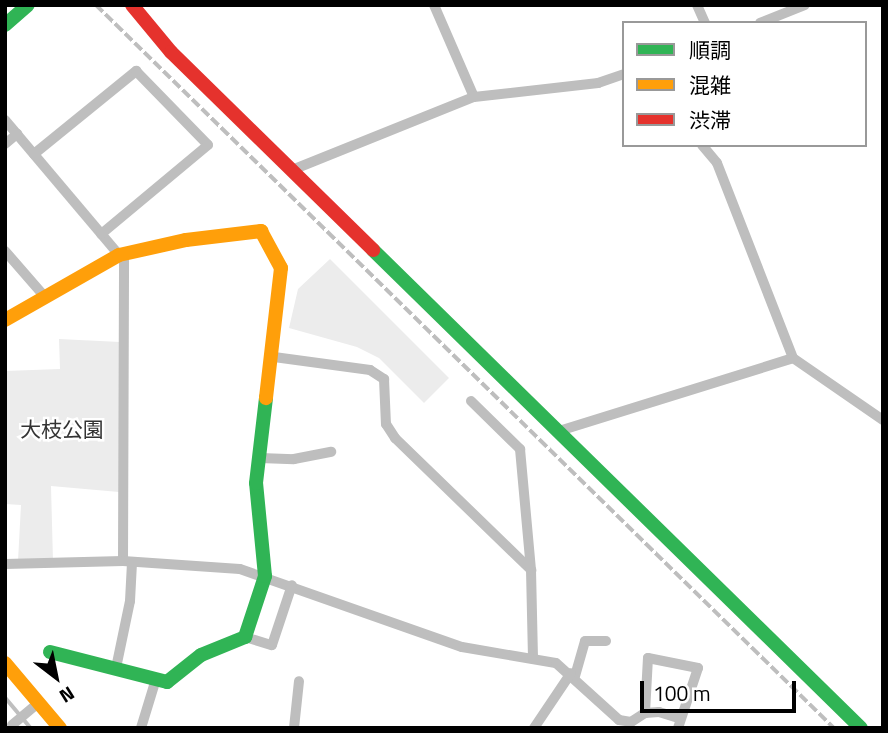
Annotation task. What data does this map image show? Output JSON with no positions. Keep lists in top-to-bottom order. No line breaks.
{"parks":["大枝公園"],"legend":["順調","混雑","渋滞"],"scale_bar":"100 m","north":"bottom right"}
